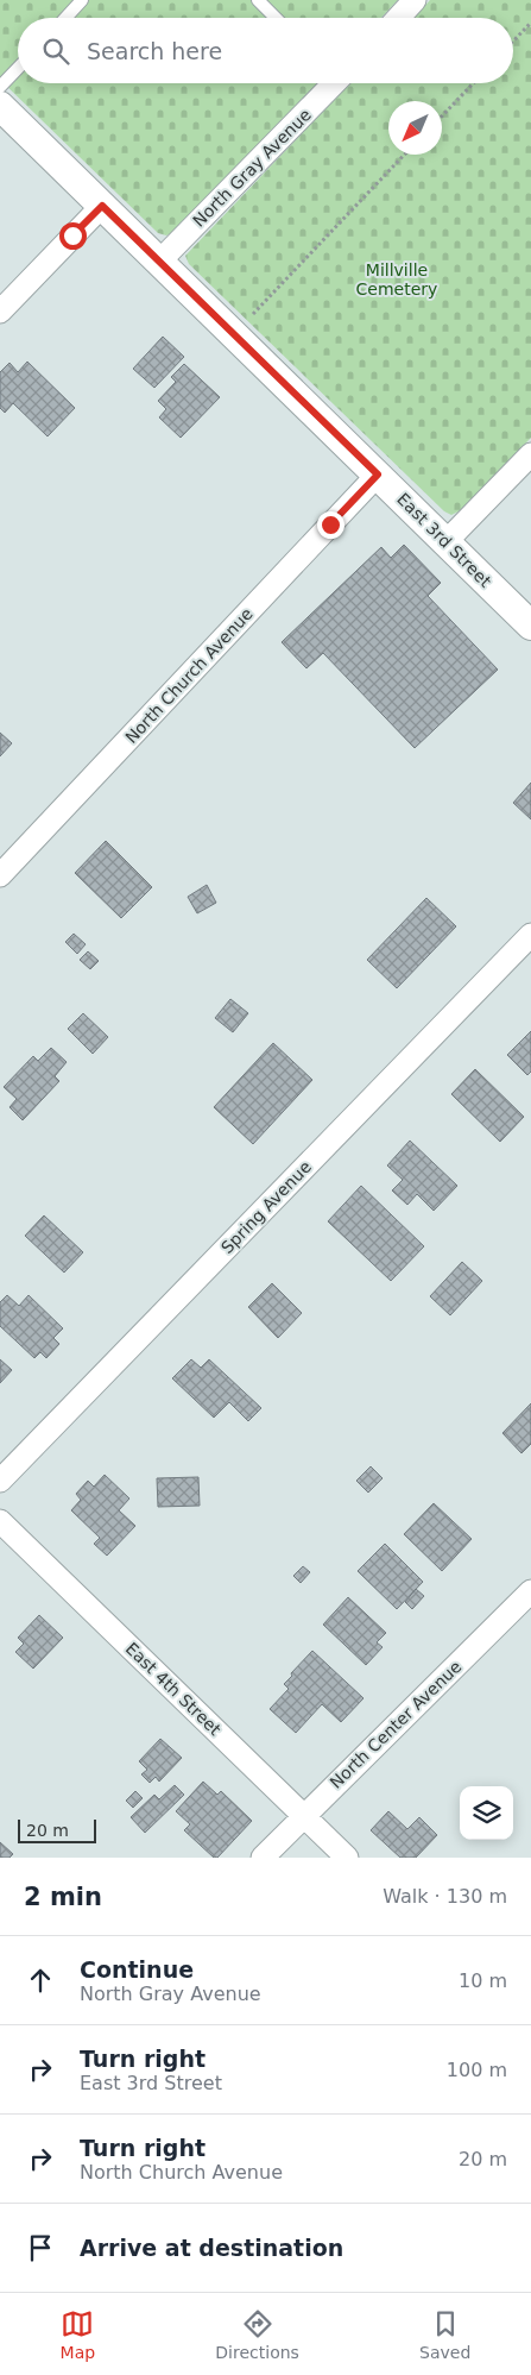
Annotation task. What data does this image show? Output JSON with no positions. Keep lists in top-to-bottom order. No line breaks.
{"streets":{"street":["North Gray Avenue","East 3rd Street","North Church Avenue","Spring Avenue","East 4th Street","North Center Avenue"]},"crossings":[["North Gray Avenue","East 3rd Street"],["East 3rd Street","North Church Avenue"],["East 4th Street","North Center Avenue"]],"parks":["Millville Cemetery"],"scale_bar":"20 m","north":"bottom left","page":{"search":"Search here","scale":"20 m","heading":["2 min","Walk · 130 m"],"list":[["Continue","North Gray Avenue","10 m"],["Turn right","East 3rd Street","100 m"],["Turn right","North Church Avenue","20 m"],"Arrive at destination"],"nav":["Map","Directions","Saved"]}}
